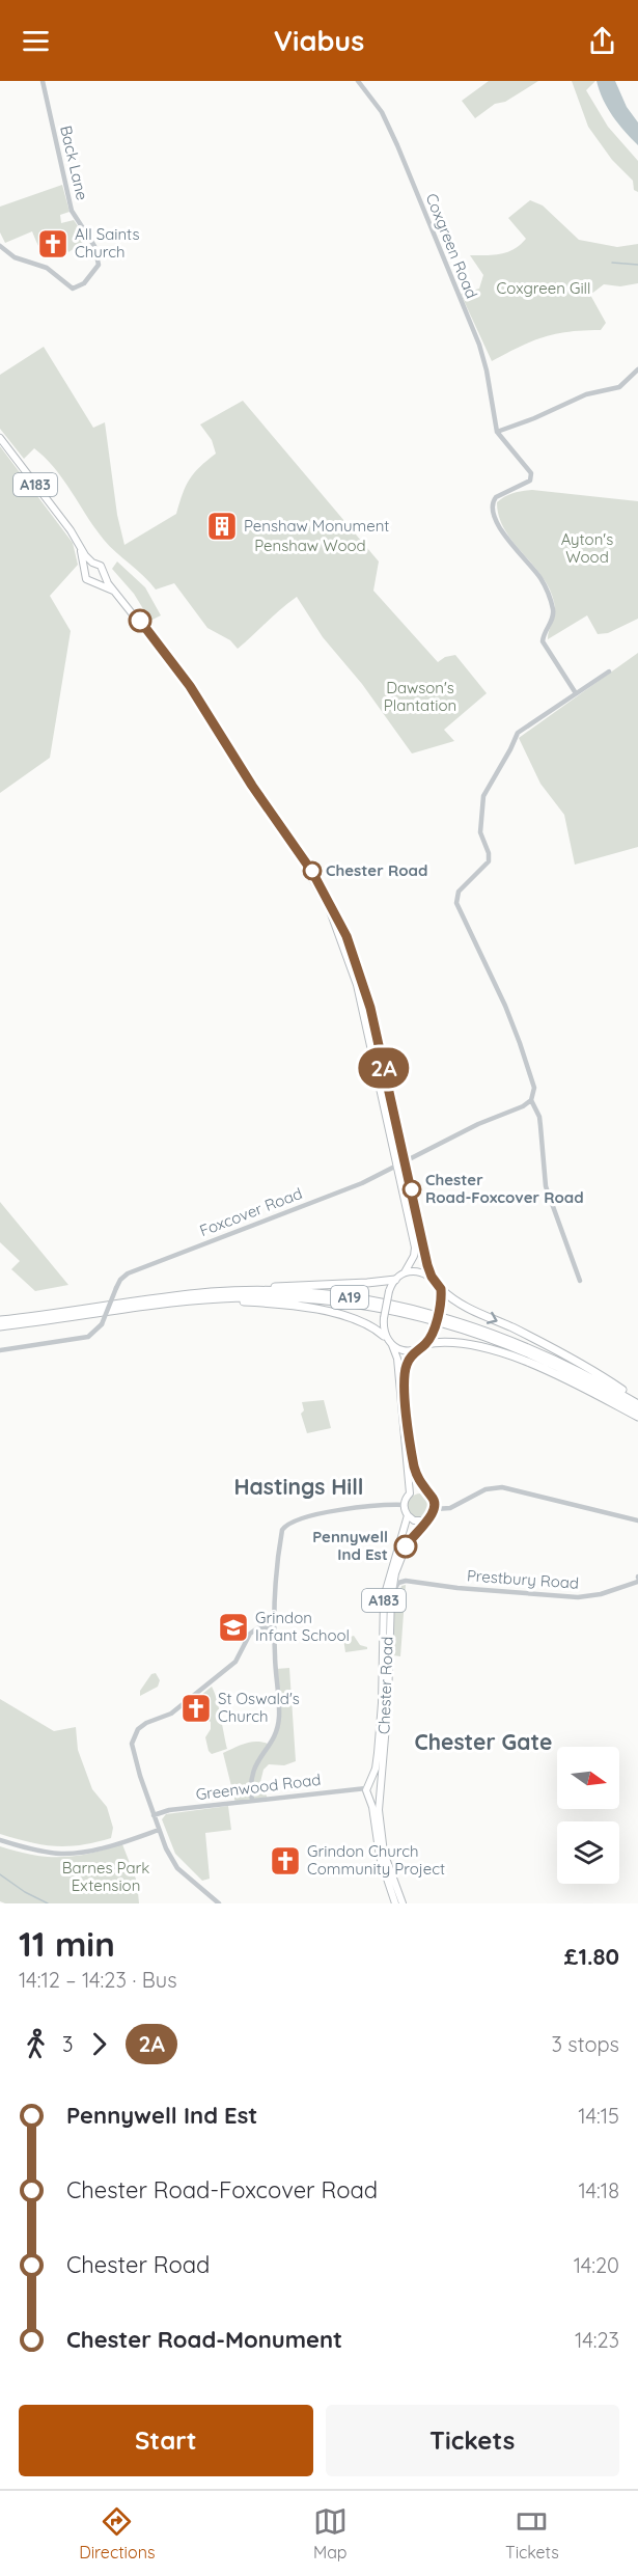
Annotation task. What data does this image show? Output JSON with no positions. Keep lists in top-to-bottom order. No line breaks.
{"streets":{"highway":["A19"],"main road":["A183","Chester Road"],"street":["Back Lane","Coxgreen Road","Foxcover Road","Prestbury Road","Greenwood Road"]},"crossings":[["Chester Road","Greenwood Road"]],"districts":["Hastings Hill","Chester Gate"],"parks":["Coxgreen Gill","Ayton's Wood","Penshaw Wood","Dawson's Plantation","Barnes Park Extension"],"places":{"church":["All Saints Church","St Oswald's Church","Grindon Church Community Project"],"building":["Penshaw Monument"],"other":["Chester Road","Chester Road-Foxcover Road","Pennywell Ind Est"],"school or university":["Grindon Infant School"]},"lines":["bus line 2A"],"north":"right","page":{"header":"Viabus","on_map":"2A","heading":["11 min","14:12 – 14:23 · Bus","£1.80"],"legs":["3","2A","3 stops"],"list":[{"name":"Pennywell Ind Est","value":"14:15"},{"name":"Chester Road-Foxcover Road","value":"14:18"},{"name":"Chester Road","value":"14:20"},{"name":"Chester Road-Monument","value":"14:23"}],"buttons":["Start","Tickets"],"tabs":["Directions","Map","Tickets"]}}
